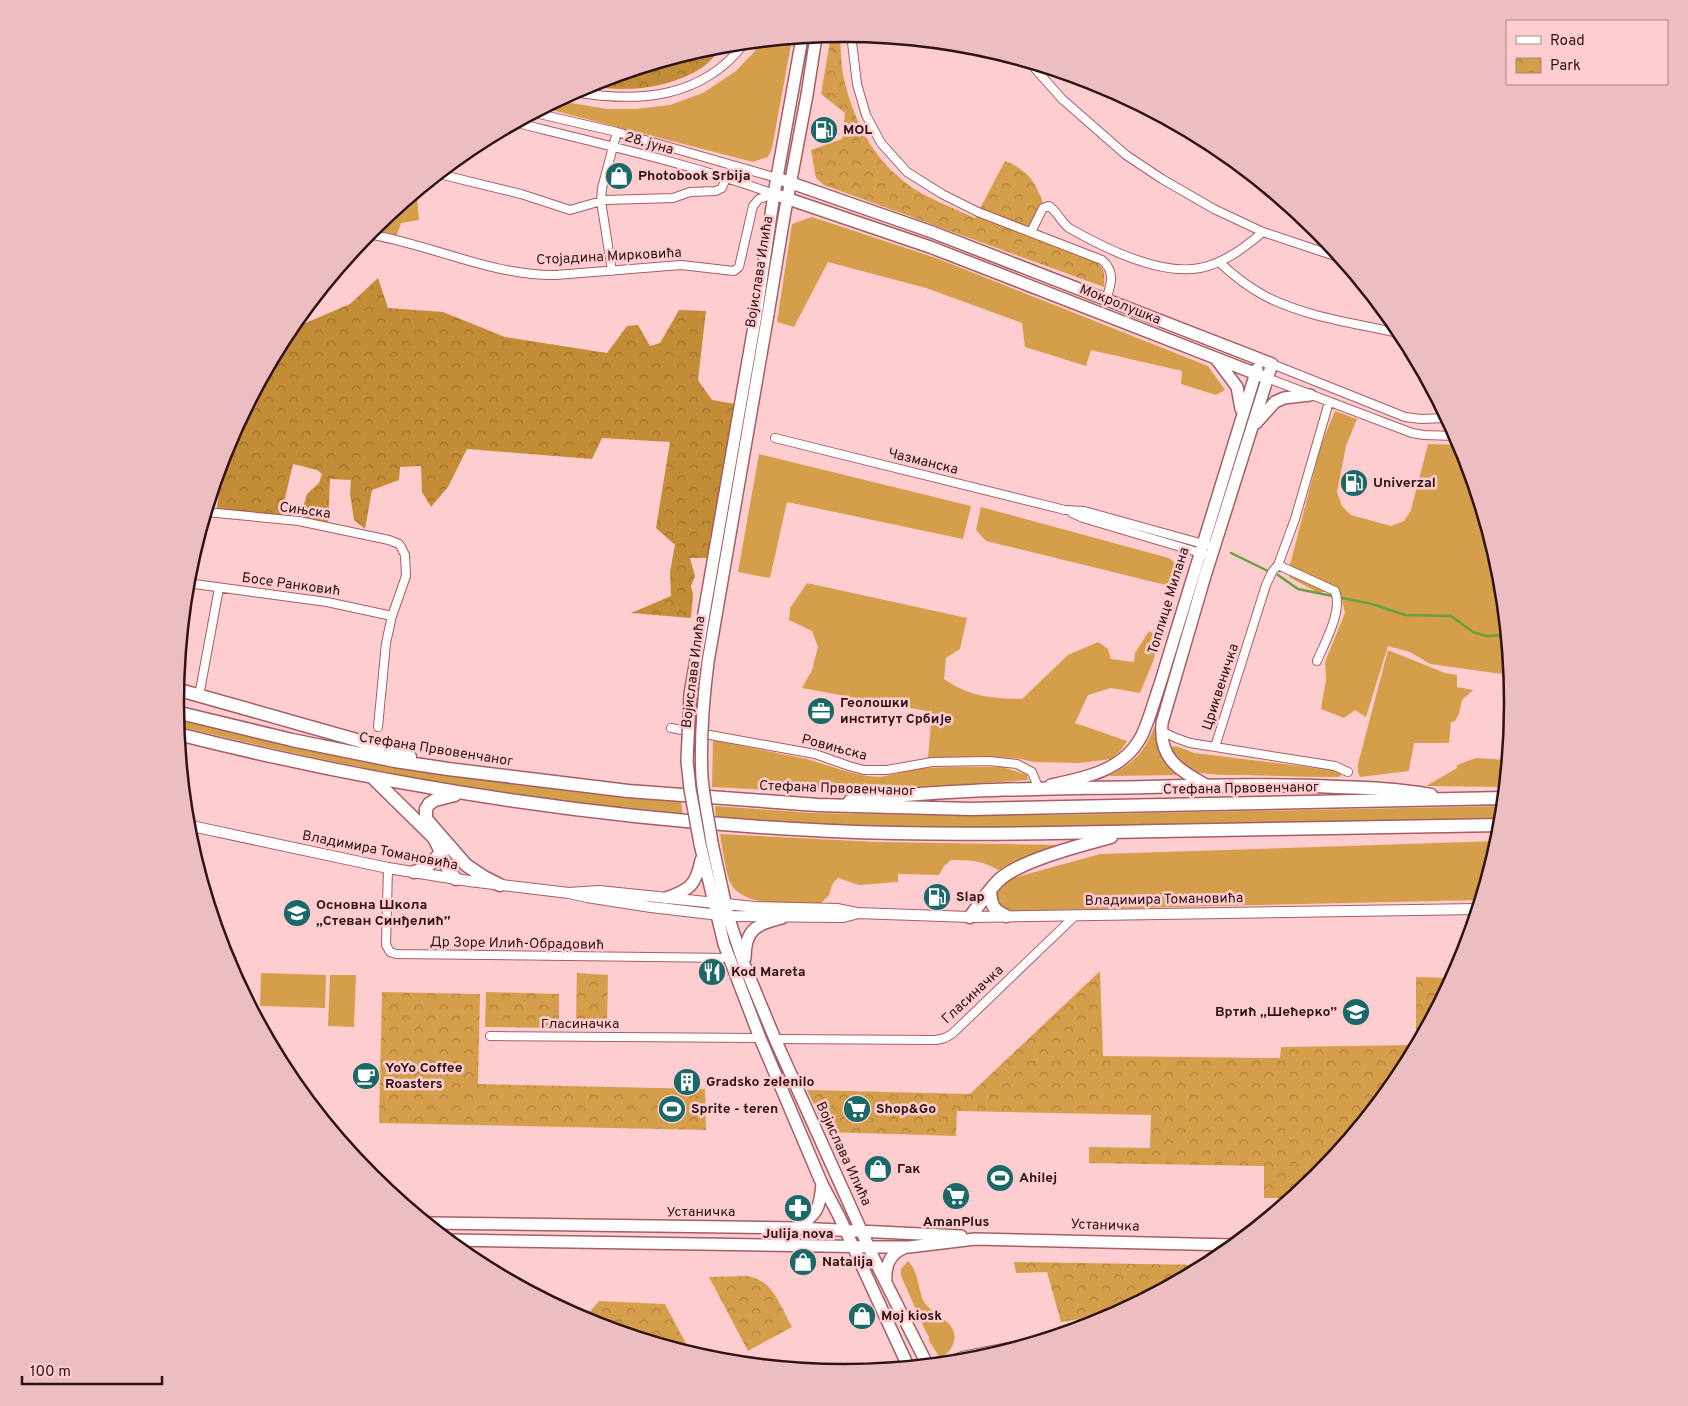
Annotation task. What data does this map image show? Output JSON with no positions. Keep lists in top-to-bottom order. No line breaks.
{"streets":{"highway":["Стефана Првовенчаног"],"main road":["Војислава Илића","Мокролушка","Топлице Милана","Устаничка"],"street":["28. јуна","Стојадина Мирковића","Чазманска","Сињска","Босе Ранковић","Цриквеничка","Ровињска","Владимира Томановића","Др Зоре Илић-Обрадовић","Гласиначка"]},"crossings":[["28. јуна","Стојадина Мирковића"],["28. јуна","Војислава Илића"],["28. јуна","Мокролушка"],["Стојадина Мирковића","Војислава Илића"],["Стојадина Мирковића","Мокролушка"],["Војислава Илића","Мокролушка"],["Војислава Илића","Владимира Томановића"],["Војислава Илића","Др Зоре Илић-Обрадовић"],["Војислава Илића","Гласиначка"],["Војислава Илића","Устаничка"],["Мокролушка","Топлице Милана"],["Мокролушка","Цриквеничка"],["Чазманска","Топлице Милана"],["Сињска","Босе Ранковић"],["Топлице Милана","Ровињска"],["Владимира Томановића","Др Зоре Илић-Обрадовић"],["Владимира Томановића","Гласиначка"]],"places":{"fuel station":["MOL","Univerzal","Slap"],"shop":["Photobook Srbija","Гак","Natalija","Moj kiosk"],"office":["Геолошки институт Србије"],"school or university":["Основна Школа „Стеван Синђелић”","Вртић „Шећерко”"],"restaurant":["Kod Mareta"],"cafe":["YoYo Coffee Roasters"],"building":["Gradsko zelenilo"],"sports":["Sprite - teren","Ahilej"],"supermarket":["Shop&Go","AmanPlus"],"pharmacy":["Julija nova"]},"legend":["Road","Park"],"scale_bar":"100 m"}
